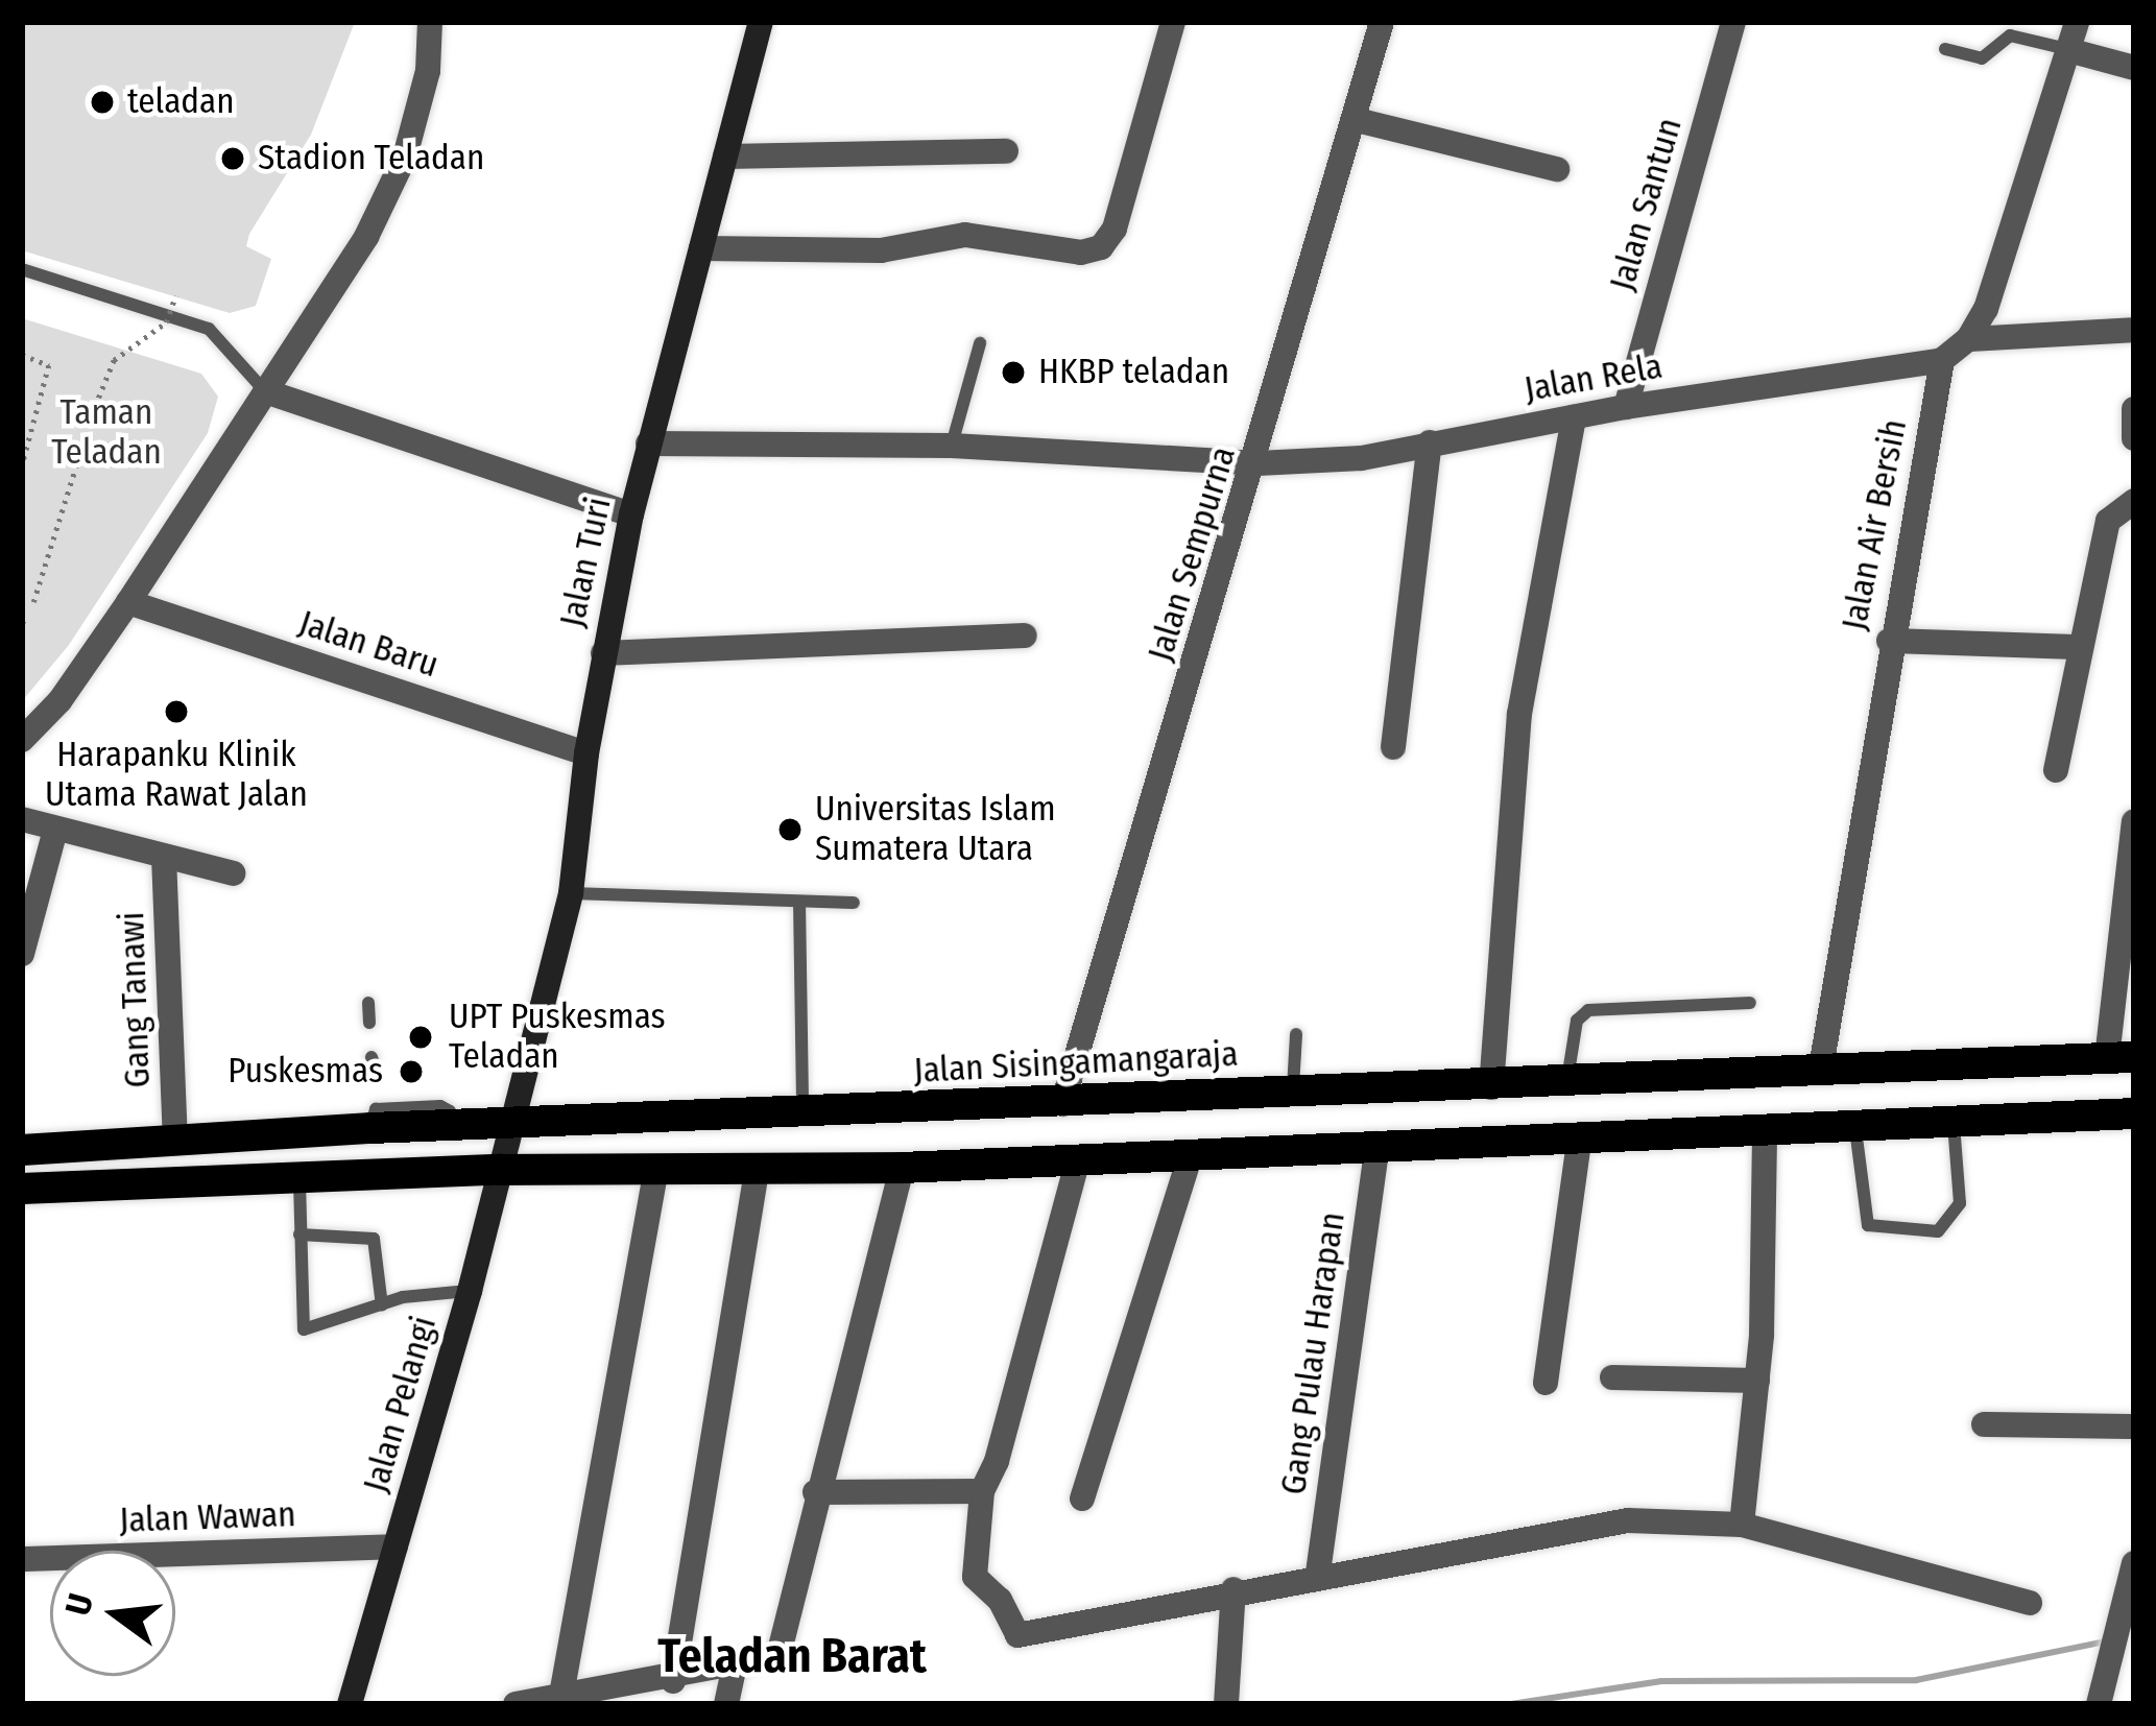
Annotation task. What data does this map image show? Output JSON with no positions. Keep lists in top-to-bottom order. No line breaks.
{"streets":{"main road":["Jalan Turi","Jalan Sisingamangaraja","Jalan Pelangi"],"street":["Jalan Santun","Jalan Rela","Jalan Air Bersih","Jalan Sempurna","Jalan Baru","Gang Tanawi","Gang Pulau Harapan","Jalan Wawan"]},"crossings":[["Jalan Santun","Jalan Rela"],["Jalan Rela","Jalan Air Bersih"],["Jalan Rela","Jalan Sempurna"],["Jalan Rela","Jalan Turi"],["Jalan Air Bersih","Jalan Sisingamangaraja"],["Jalan Sempurna","Jalan Sisingamangaraja"],["Jalan Turi","Jalan Baru"],["Jalan Turi","Jalan Sisingamangaraja"],["Jalan Turi","Jalan Pelangi"],["Gang Tanawi","Jalan Sisingamangaraja"],["Jalan Sisingamangaraja","Jalan Pelangi"],["Jalan Pelangi","Jalan Wawan"]],"districts":["Teladan Barat"],"parks":["Taman Teladan"],"places":["teladan","Stadion Teladan","HKBP teladan","Harapanku Klinik Utama Rawat Jalan","Universitas Islam Sumatera Utara","UPT Puskesmas Teladan","Puskesmas"],"north":"left"}
